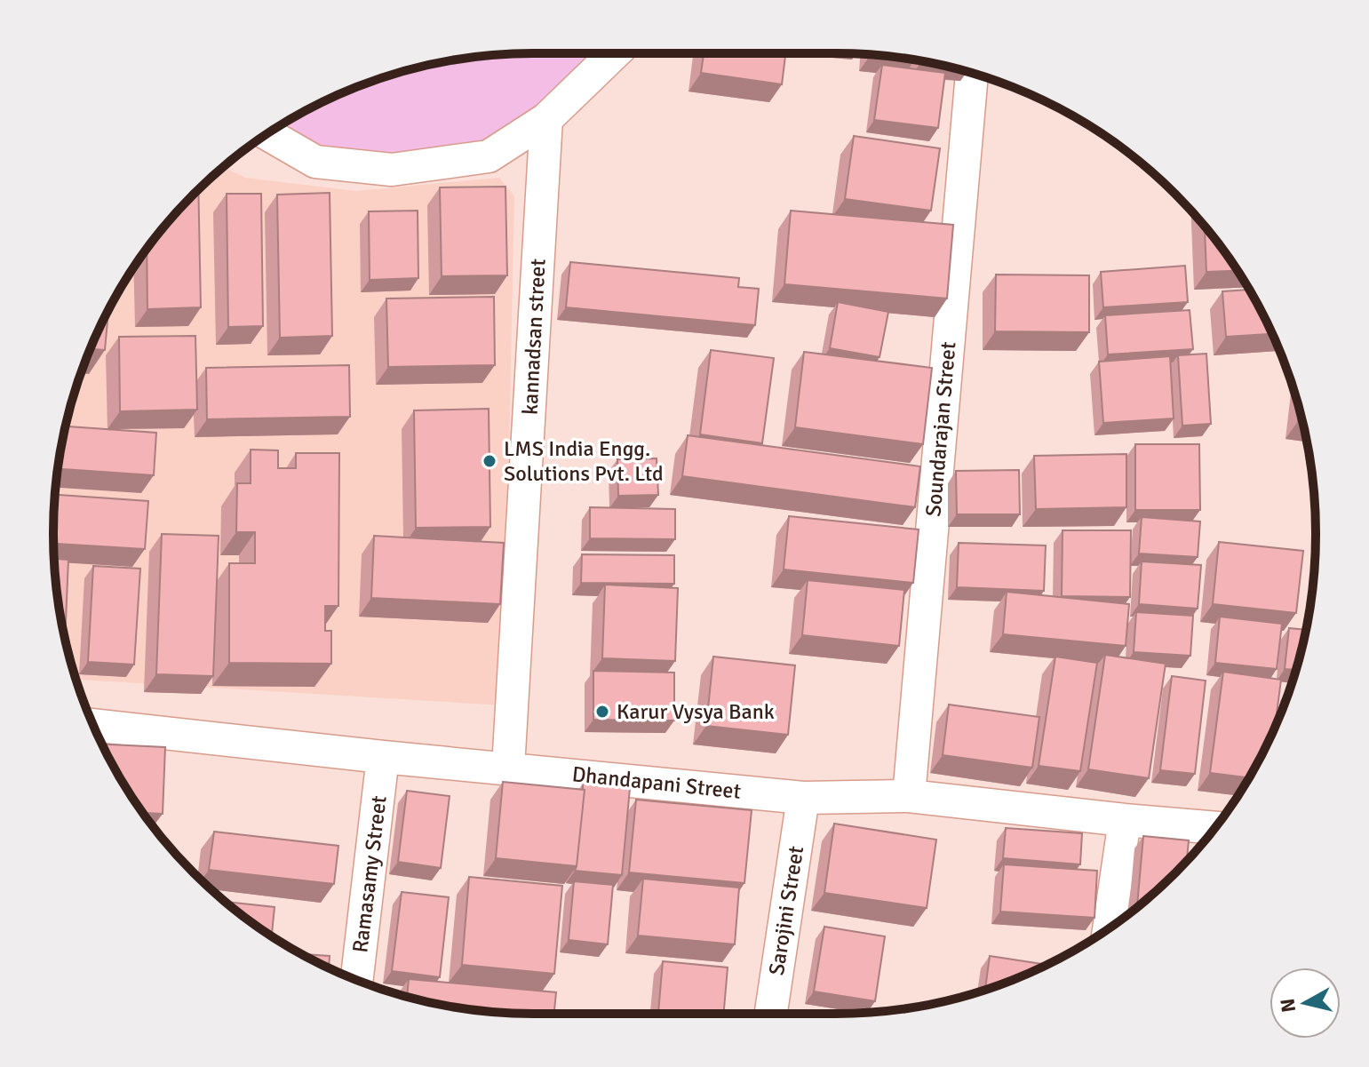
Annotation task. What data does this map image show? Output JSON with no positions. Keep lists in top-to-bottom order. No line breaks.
{"streets":{"street":["kannadsan street","Soundarajan Street","Dhandapani Street","Ramasamy Street","Sarojini Street"]},"crossings":[["kannadsan street","Dhandapani Street"],["Soundarajan Street","Dhandapani Street"],["Dhandapani Street","Ramasamy Street"],["Dhandapani Street","Sarojini Street"]],"places":["LMS India Engg. Solutions Pvt. Ltd","Karur Vysya Bank"],"north":"left"}
